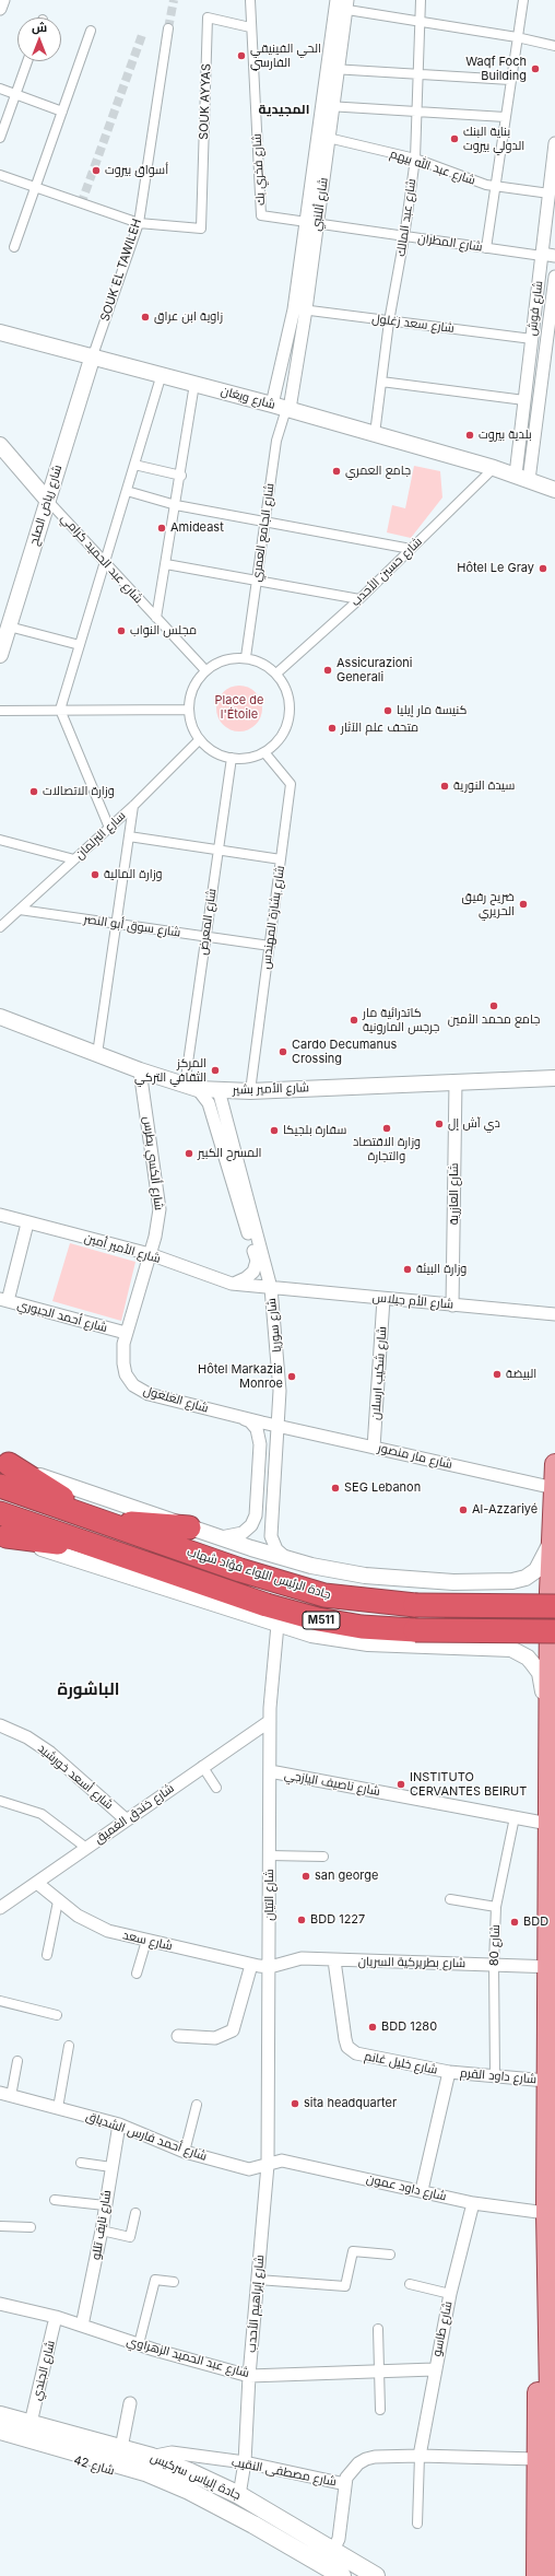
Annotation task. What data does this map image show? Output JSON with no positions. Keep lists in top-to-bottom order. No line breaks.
{"streets":{"highway":["جادة الرئيس اللواء فؤاد شهاب","M511"],"main road":["شارع 42","جادة إلياس سركيس"],"street":["SOUK AYYAS","شارع عبد الله بيهم","شارع فخري بك","شارع أللنبي","شارع عبد المالك","شارع المطران","SOUK EL TAWILEH","شارع فوش","شارع سعد زغلول","شارع ويغان","شارع رياض الصلح","شارع الجامع العمري","شارع عبد الحميد كرامي","شارع حسين الأحدب","سارع البرلمان","شارع بشارة المهندس","شارع المعرض","شارع سوق أبو النصر","شارع الأمير بشير","شارع ألكسي بطرس","شارع العازرية","شارع الأمير أمين","شارع الأم جيلاس","شارع أحمد الجبوري","شارع سوريا","شارع شكيب ارسلان","شارع الغلغول","شارع مار منصور","شارع أسعد خورشيد","شارع ناصيف اليازجي","شارع خندق الغميق","شارع التيّان","شارع سعد","شارع 80","شارع بطريركية السريان","شارع خليل غانم","شارع داود القرم","شارع أحمد فارس الشدياق","شارع داود عمون","شارع نايف تللو","شارع إبراهيم الأحدب","شارع طاسو","شارع عبد الحميد الزهراوي","شارع الجندي","شارع مصطفى النقيب"]},"crossings":[["SOUK AYYAS","شارع فخري بك"],["SOUK AYYAS","SOUK EL TAWILEH"],["شارع عبد الله بيهم","شارع أللنبي"],["شارع عبد الله بيهم","شارع عبد المالك"],["شارع عبد الله بيهم","شارع فوش"],["شارع فخري بك","شارع أللنبي"],["شارع فخري بك","شارع المطران"],["شارع أللنبي","شارع المطران"],["شارع أللنبي","شارع سعد زغلول"],["شارع أللنبي","شارع ويغان"],["شارع أللنبي","شارع الجامع العمري"],["شارع عبد المالك","شارع المطران"],["شارع عبد المالك","شارع سعد زغلول"],["شارع عبد المالك","شارع ويغان"],["شارع المطران","شارع فوش"],["SOUK EL TAWILEH","شارع ويغان"],["SOUK EL TAWILEH","شارع رياض الصلح"],["شارع فوش","شارع سعد زغلول"],["شارع فوش","شارع ويغان"],["شارع ويغان","شارع رياض الصلح"],["شارع ويغان","شارع الجامع العمري"],["شارع ويغان","شارع حسين الأحدب"],["شارع رياض الصلح","شارع عبد الحميد كرامي"],["شارع الجامع العمري","شارع عبد الحميد كرامي"],["شارع الجامع العمري","شارع حسين الأحدب"],["شارع الجامع العمري","سارع البرلمان"],["شارع الجامع العمري","شارع بشارة المهندس"],["شارع الجامع العمري","شارع المعرض"],["شارع عبد الحميد كرامي","شارع حسين الأحدب"],["شارع عبد الحميد كرامي","سارع البرلمان"],["شارع عبد الحميد كرامي","شارع بشارة المهندس"],["شارع عبد الحميد كرامي","شارع المعرض"],["شارع حسين الأحدب","سارع البرلمان"],["شارع حسين الأحدب","شارع بشارة المهندس"],["شارع حسين الأحدب","شارع المعرض"],["سارع البرلمان","شارع بشارة المهندس"],["سارع البرلمان","شارع المعرض"],["سارع البرلمان","شارع سوق أبو النصر"],["شارع بشارة المهندس","شارع المعرض"],["شارع بشارة المهندس","شارع سوق أبو النصر"],["شارع بشارة المهندس","شارع الأمير بشير"],["شارع المعرض","شارع سوق أبو النصر"],["شارع المعرض","شارع الأمير بشير"],["شارع الأمير بشير","شارع ألكسي بطرس"],["شارع الأمير بشير","شارع العازرية"],["شارع الأمير بشير","شارع سوريا"],["شارع ألكسي بطرس","شارع الأمير أمين"],["شارع ألكسي بطرس","شارع الغلغول"],["شارع العازرية","شارع الأم جيلاس"],["شارع الأمير أمين","شارع الأم جيلاس"],["شارع الأمير أمين","شارع سوريا"],["شارع الأمير أمين","شارع الغلغول"],["شارع الأم جيلاس","شارع سوريا"],["شارع الأم جيلاس","شارع شكيب ارسلان"],["شارع أحمد الجبوري","شارع الغلغول"],["شارع سوريا","شارع الغلغول"],["شارع سوريا","شارع مار منصور"],["شارع شكيب ارسلان","شارع مار منصور"],["شارع الغلغول","شارع مار منصور"],["شارع أسعد خورشيد","شارع خندق الغميق"],["شارع ناصيف اليازجي","شارع التيّان"],["شارع ناصيف اليازجي","شارع 80"],["شارع خندق الغميق","شارع التيّان"],["شارع خندق الغميق","شارع سعد"],["شارع التيّان","شارع سعد"],["شارع التيّان","شارع بطريركية السريان"],["شارع التيّان","شارع أحمد فارس الشدياق"],["شارع التيّان","شارع داود عمون"],["شارع التيّان","شارع إبراهيم الأحدب"],["شارع سعد","شارع بطريركية السريان"],["شارع 80","شارع بطريركية السريان"],["شارع 80","شارع داود القرم"],["شارع بطريركية السريان","شارع خليل غانم"],["شارع خليل غانم","شارع داود القرم"],["شارع خليل غانم","شارع داود عمون"],["شارع أحمد فارس الشدياق","شارع داود عمون"],["شارع أحمد فارس الشدياق","شارع نايف تللو"],["شارع أحمد فارس الشدياق","شارع إبراهيم الأحدب"],["شارع داود عمون","شارع إبراهيم الأحدب"],["شارع داود عمون","شارع طاسو"],["شارع نايف تللو","شارع عبد الحميد الزهراوي"],["شارع إبراهيم الأحدب","شارع عبد الحميد الزهراوي"],["شارع إبراهيم الأحدب","شارع مصطفى النقيب"],["شارع إبراهيم الأحدب","جادة إلياس سركيس"],["شارع طاسو","شارع عبد الحميد الزهراوي"],["شارع طاسو","شارع مصطفى النقيب"],["شارع عبد الحميد الزهراوي","شارع الجندي"],["شارع الجندي","جادة إلياس سركيس"],["شارع 42","جادة إلياس سركيس"],["شارع مصطفى النقيب","جادة إلياس سركيس"]],"districts":["المجيدية","الباشورة"],"parks":["Place de l'Étoile"],"places":["الحي الفينيقي الفارسي","Waqf Foch Building","بناية البنك الدولي بيروت","أسواق بيروت","زاوية ابن عراق","بلدية بيروت","جامع العمري","Amideast","Hôtel Le Gray","مجلس النواب","Assicurazioni Generali","كنيسة مار إيليا","متحف علم الآثار","سيدة النورية","وزارة الاتصالات","وزارة المالية","ضريح رفيق الحريري","جامع محمد الأمين","كاتدرائية مار جرجس المارونية","Cardo Decumanus Crossing","المركز الثقافي التركي","دي آش إل","وزارة الاقتصاد والتجارة","سفارة بلجيكا","المسرح الكبير","وزارة البيئة","البيضة","Hôtel Markazia Monroe","SEG Lebanon","Al-Azzariyé","INSTITUTO CERVANTES BEIRUT","san george","BDD 1227","BDD","BDD 1280","sita headquarter"],"north":"top"}
